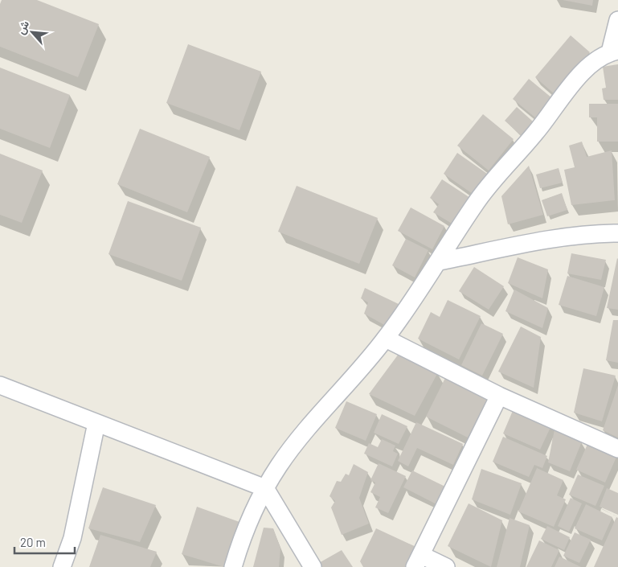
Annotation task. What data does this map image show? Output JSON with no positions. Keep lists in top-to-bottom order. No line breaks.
{"scale_bar":"20 m","north":"top left"}
